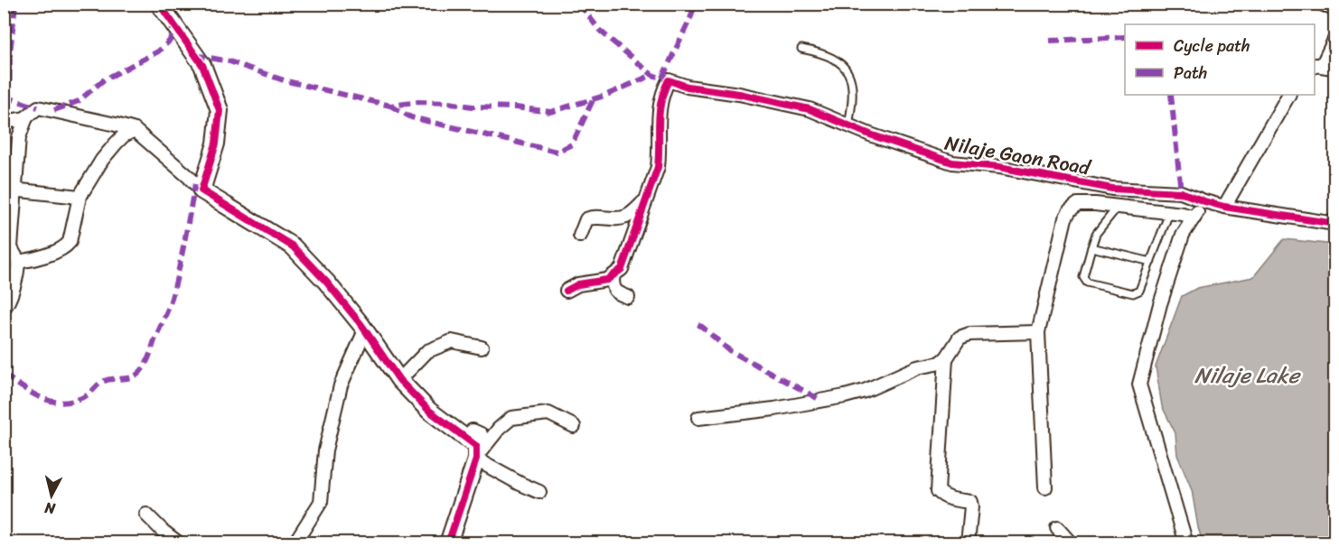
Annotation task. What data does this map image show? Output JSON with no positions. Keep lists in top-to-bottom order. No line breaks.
{"streets":{"street":["Nilaje Gaon Road"]},"water":["Nilaje Lake"],"legend":["Cycle path","Path"],"north":"bottom"}
